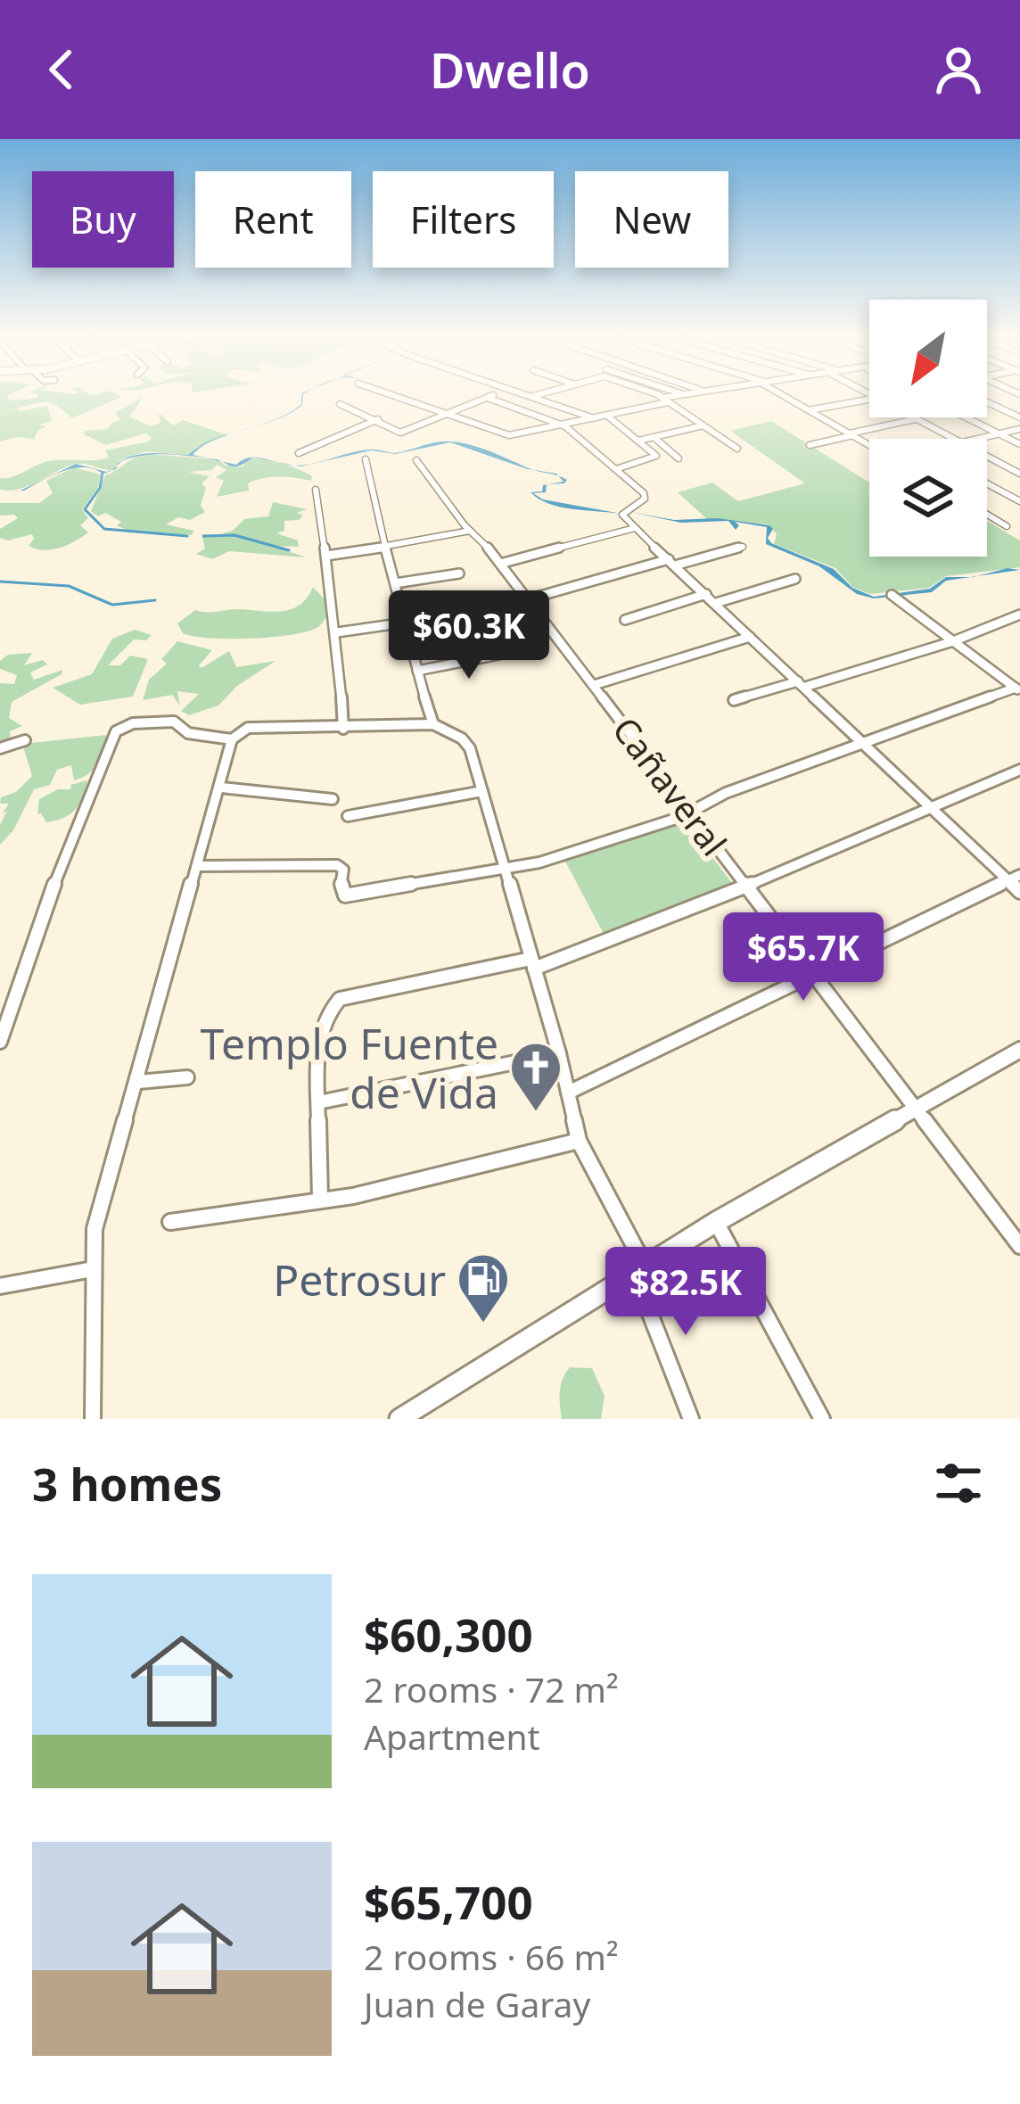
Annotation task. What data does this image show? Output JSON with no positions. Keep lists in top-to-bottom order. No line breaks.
{"streets":{"street":["Cañaveral"]},"places":{"church":["Templo Fuente de Vida"],"fuel station":["Petrosur"]},"north":"bottom left","page":{"header":"Dwello","chip":["Buy","Rent","Filters","New"],"price":["$60.3K","$65.7K","$82.5K"],"heading":"3 homes","list":[{"name":"$60,300","note":"2 rooms · 72 m² · Apartment"},{"name":"$65,700","note":"2 rooms · 66 m² · Juan de Garay"}]}}
